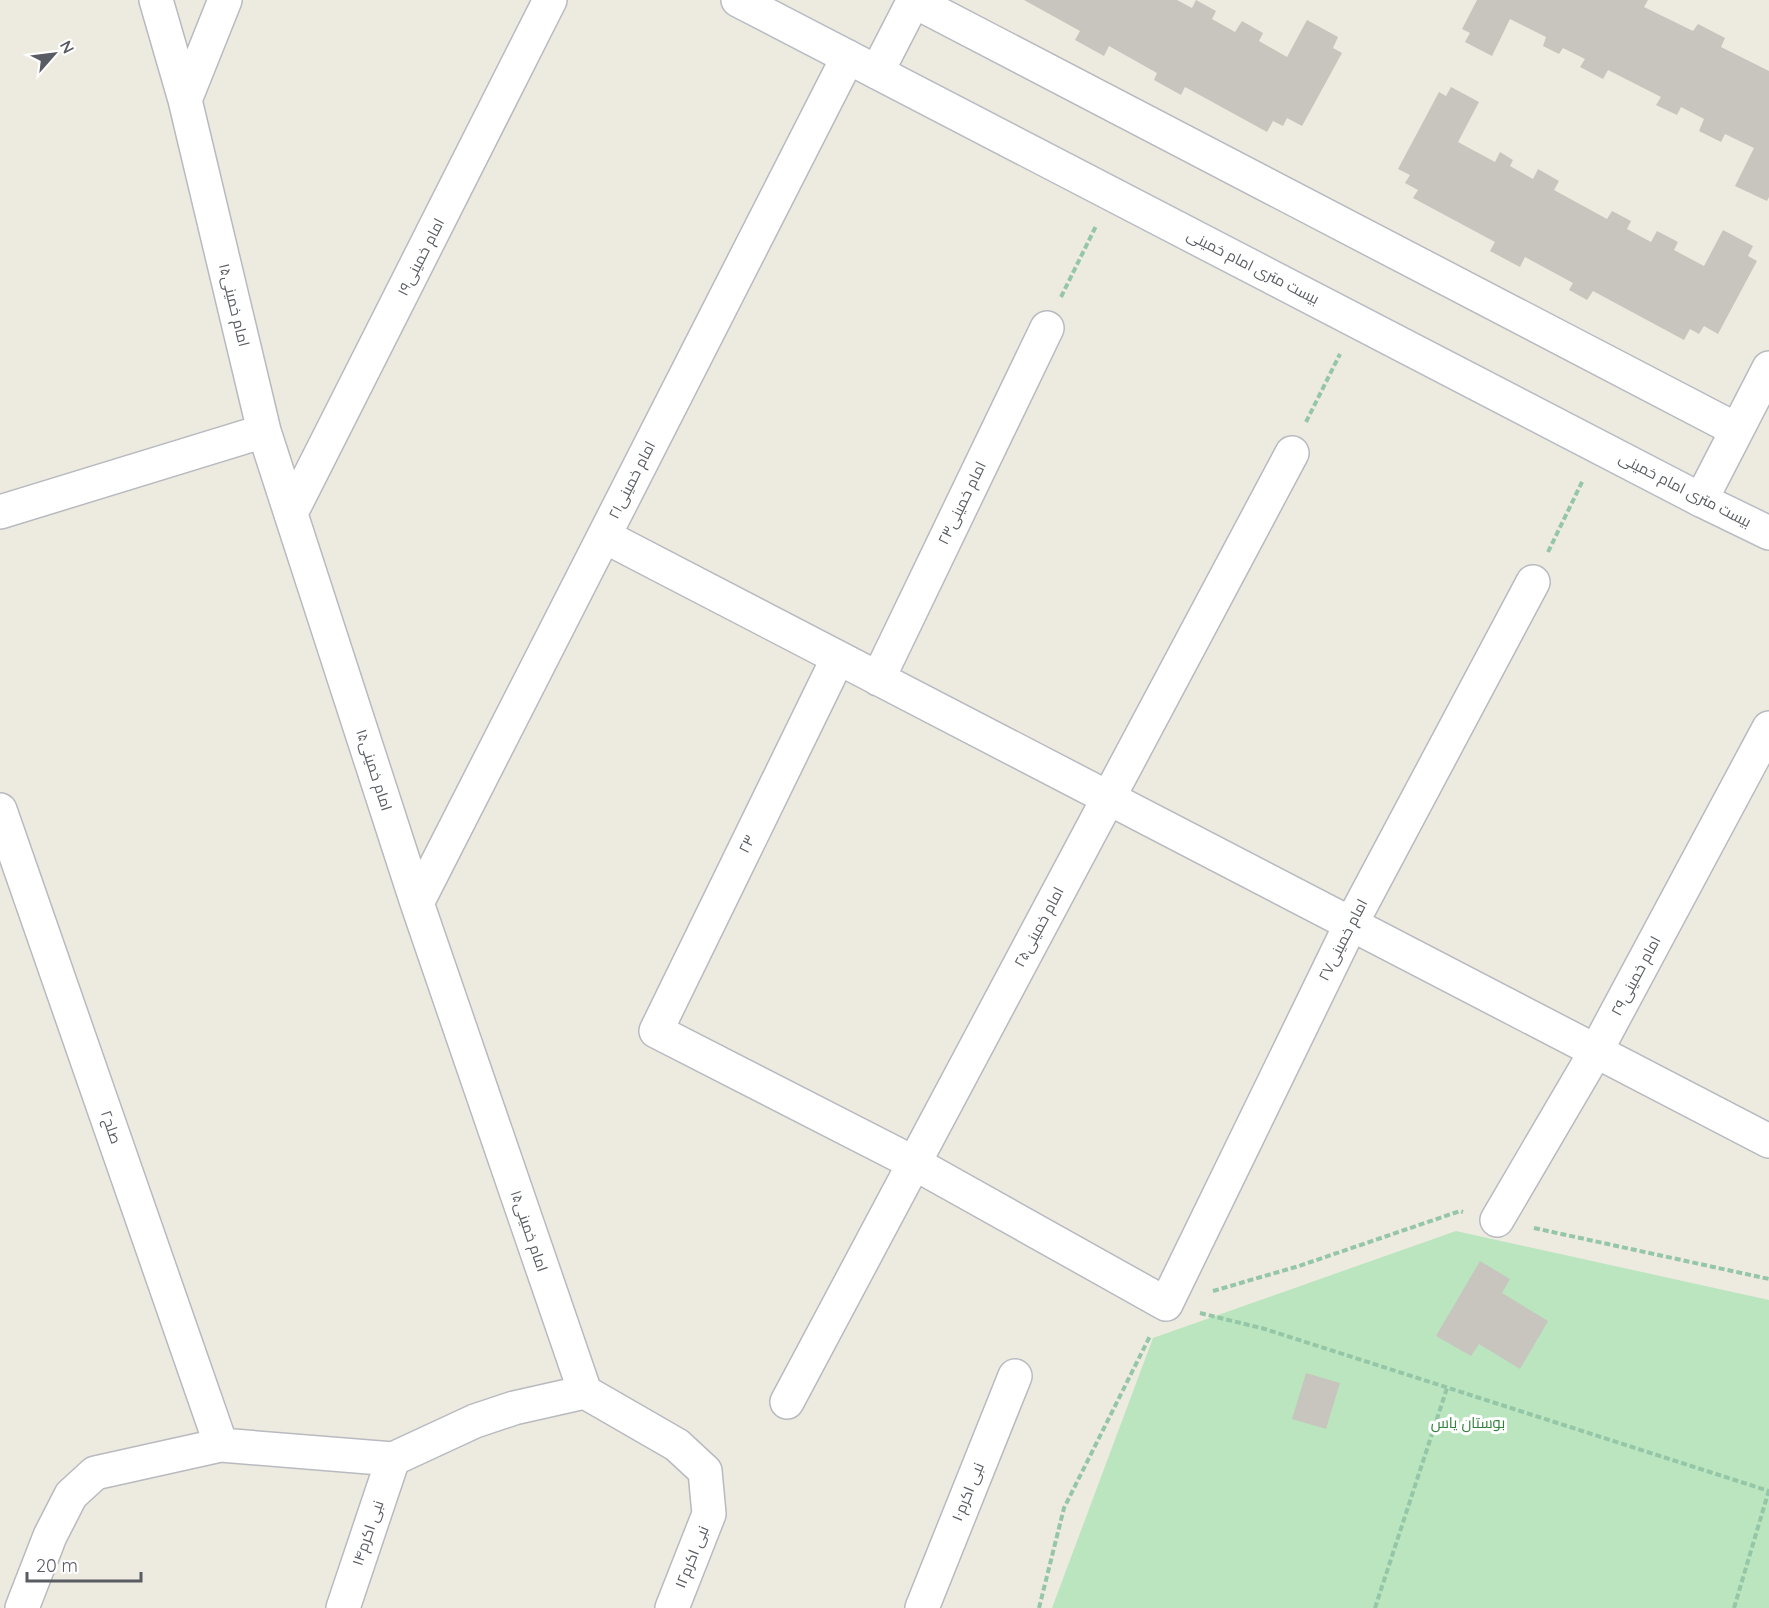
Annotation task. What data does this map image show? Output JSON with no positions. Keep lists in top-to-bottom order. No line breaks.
{"streets":{"street":["امام خمینی۱۹","بیست متری امام خمینی","۱۵امام خمینی","امام خمینی۲۱","امام خمینی۲۳","۲۳","امام خمینی۲۵","امام خمینی۲۷","امام خمینی۲۹","صلح۲","نبی اکرم۱۰","نبی اکرم۱۴","نبی اکرم۱۲"]},"crossings":[["امام خمینی۱۹","۱۵امام خمینی"],["بیست متری امام خمینی","امام خمینی۲۱"],["۱۵امام خمینی","امام خمینی۲۱"],["۱۵امام خمینی","نبی اکرم۱۲"],["۲۳","امام خمینی۲۵"]],"parks":["بوستان یاس"],"scale_bar":"20 m","north":"top right"}
